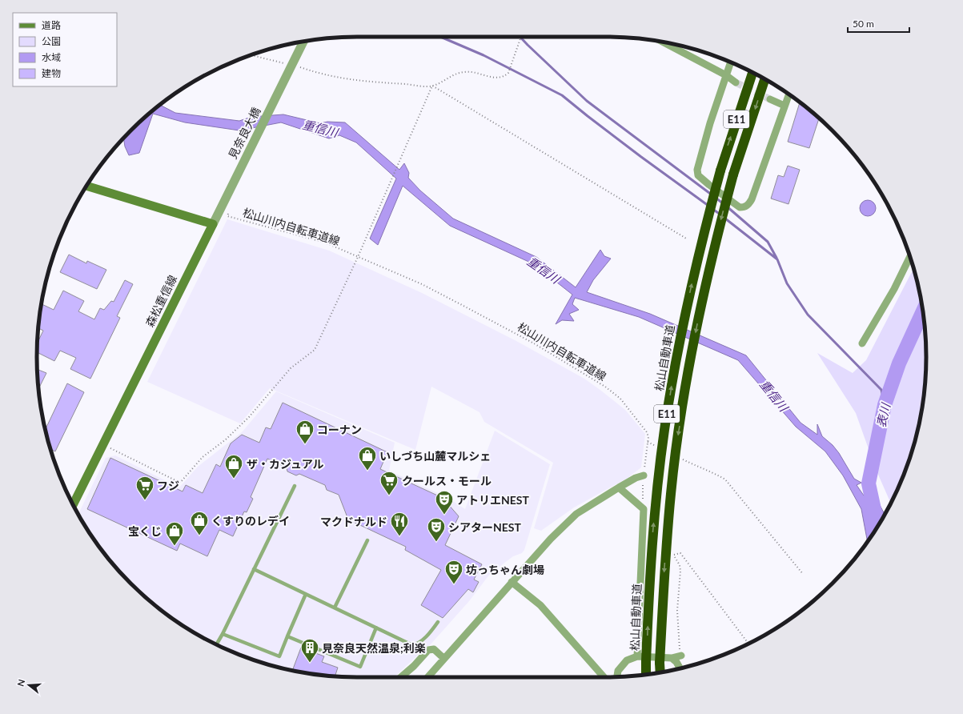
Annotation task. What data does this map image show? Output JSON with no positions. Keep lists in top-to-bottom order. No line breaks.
{"streets":{"highway":["E11","松山自動車道"],"main road":["森松重信線"],"street":["見奈良大橋"],"path":["松山川内自転車道線"]},"crossings":[["見奈良大橋","森松重信線"]],"water":["重信川","表川"],"places":{"shop":["コーナン","いしづち山麓マルシェ","ザ・カジュアル","くすりのレデイ","宝くじ"],"supermarket":["クールス・モール","フジ"],"theatre":["アトリエNEST","シアターNEST","坊っちゃん劇場"],"restaurant":["マクドナルド"],"building":["見奈良天然温泉;利楽"]},"legend":["道路","公園","水域","建物"],"scale_bar":"50 m","north":"left"}
